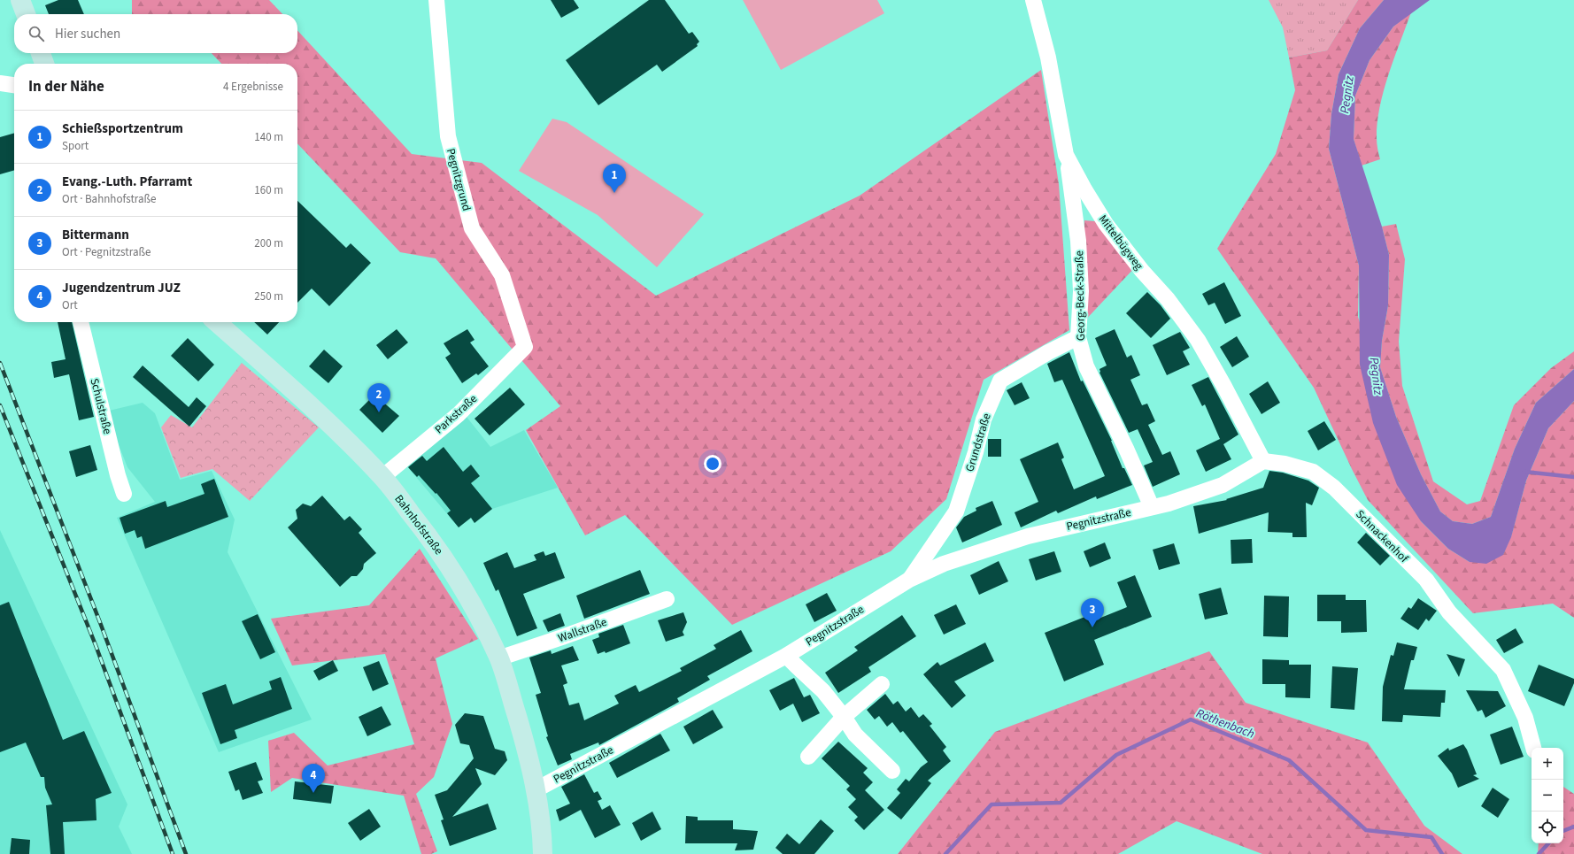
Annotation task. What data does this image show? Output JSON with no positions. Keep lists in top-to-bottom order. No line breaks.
{"streets":{"main road":["Bahnhofstraße"],"street":["Pegnitzgrund","Mittelbügweg","Georg-Beck-Straße","Schulstraße","Parkstraße","Grundstraße","Pegnitzstraße","Schnackenhof","Wallstraße"]},"crossings":[["Pegnitzgrund","Parkstraße"],["Mittelbügweg","Georg-Beck-Straße"],["Mittelbügweg","Schnackenhof"],["Georg-Beck-Straße","Grundstraße"],["Georg-Beck-Straße","Pegnitzstraße"],["Parkstraße","Bahnhofstraße"],["Grundstraße","Pegnitzstraße"],["Pegnitzstraße","Bahnhofstraße"],["Bahnhofstraße","Wallstraße"]],"water":["Pegnitz","Röthenbach"],"page":{"search":"Hier suchen","heading":["In der Nähe","4 Ergebnisse"],"list":[{"mark":"1","name":"Schießsportzentrum","note":"Sport","value":"140 m"},{"mark":"2","name":"Evang.-Luth. Pfarramt","note":"Ort · Bahnhofstraße","value":"160 m"},{"mark":"3","name":"Bittermann","note":"Ort · Pegnitzstraße","value":"200 m"},{"mark":"4","name":"Jugendzentrum JUZ","note":"Ort","value":"250 m"}],"pins":["1","2","3","4"],"map_buttons":["+","−"]}}
